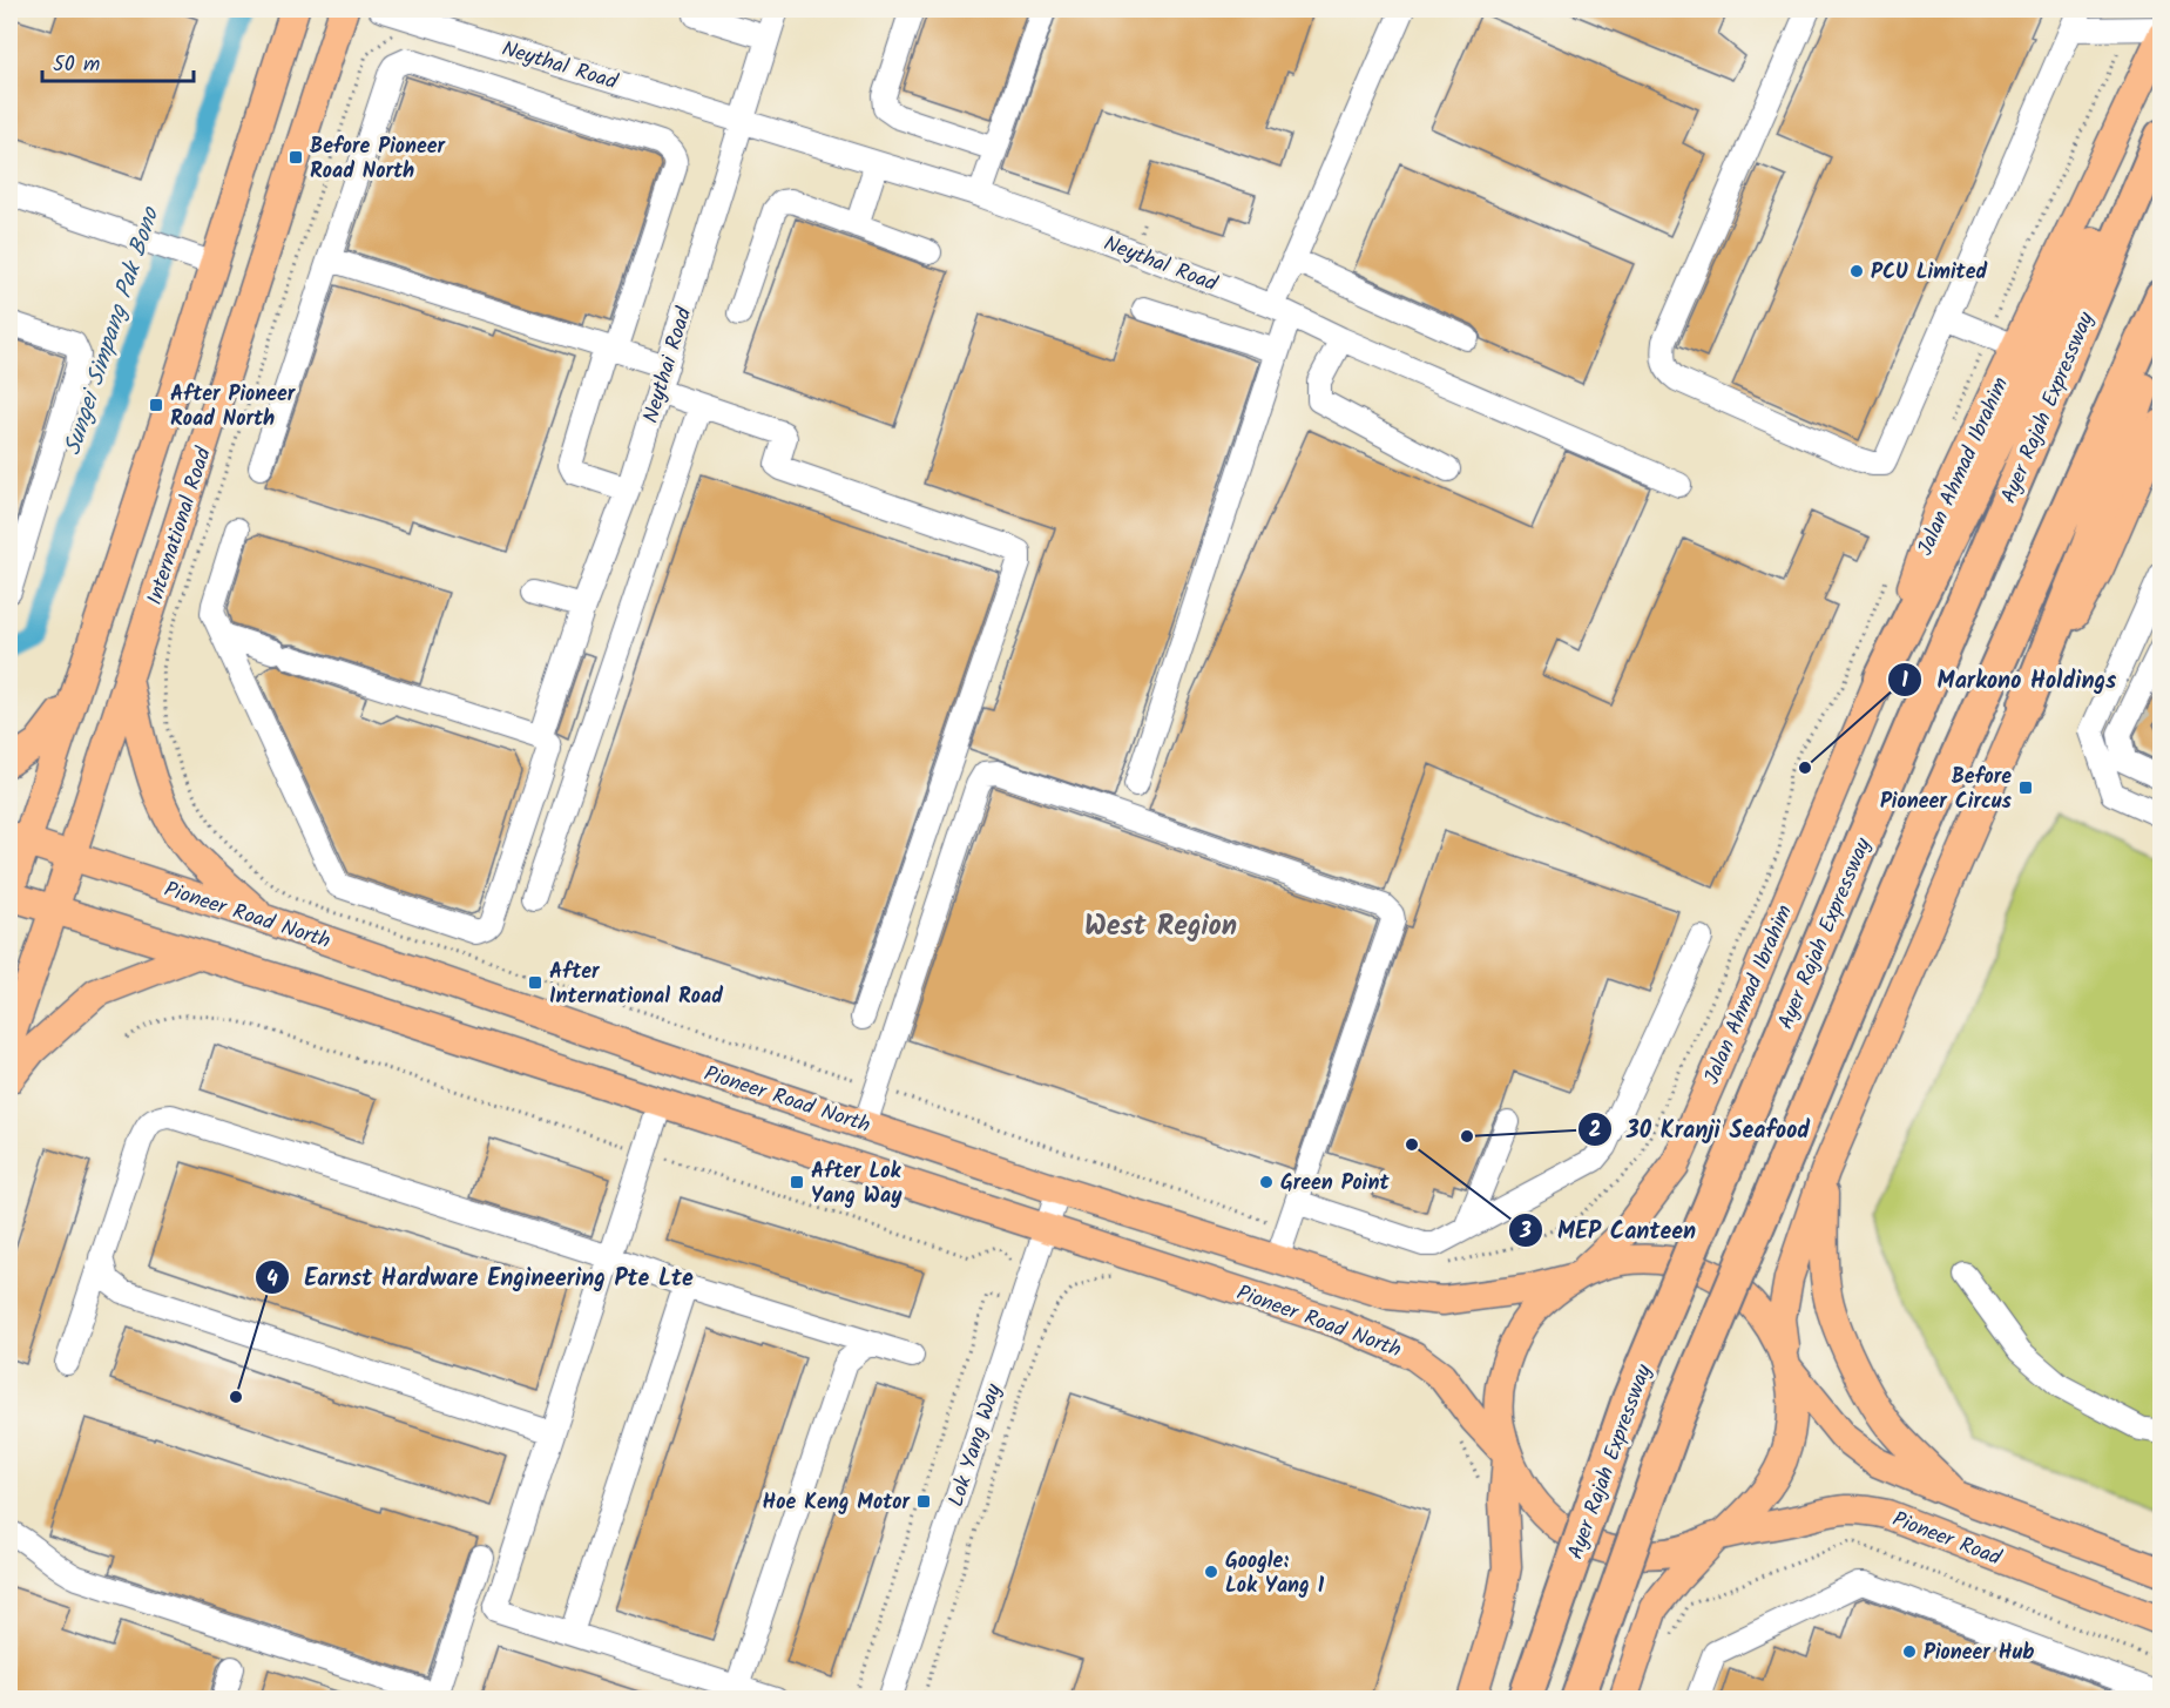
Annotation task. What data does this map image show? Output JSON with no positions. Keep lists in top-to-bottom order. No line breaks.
{"streets":{"highway":["Ayer Rajah Expressway"],"main road":["Jalan Ahmad Ibrahim","International Road","Pioneer Road North","Pioneer Road"],"street":["Neythal Road","Neythai Road","Lok Yang Way"]},"crossings":[["Neythal Road","Neythai Road"],["Jalan Ahmad Ibrahim","Pioneer Road North"],["International Road","Pioneer Road North"],["Pioneer Road North","Lok Yang Way"]],"districts":["West Region"],"water":["Sungei Simpang Pak Bono"],"places":{"transit":["Before Pioneer Road North","After Pioneer Road North","Before Pioneer Circus","After International Road","After Lok Yang Way","Hoe Keng Motor"],"other":["PCU Limited","Markono Holdings","30 Kranji Seafood","MEP Canteen","Green Point","Earnst Hardware Engineering Pte Lte","Google: Lok Yang 1","Pioneer Hub"]},"scale_bar":"50 m"}
